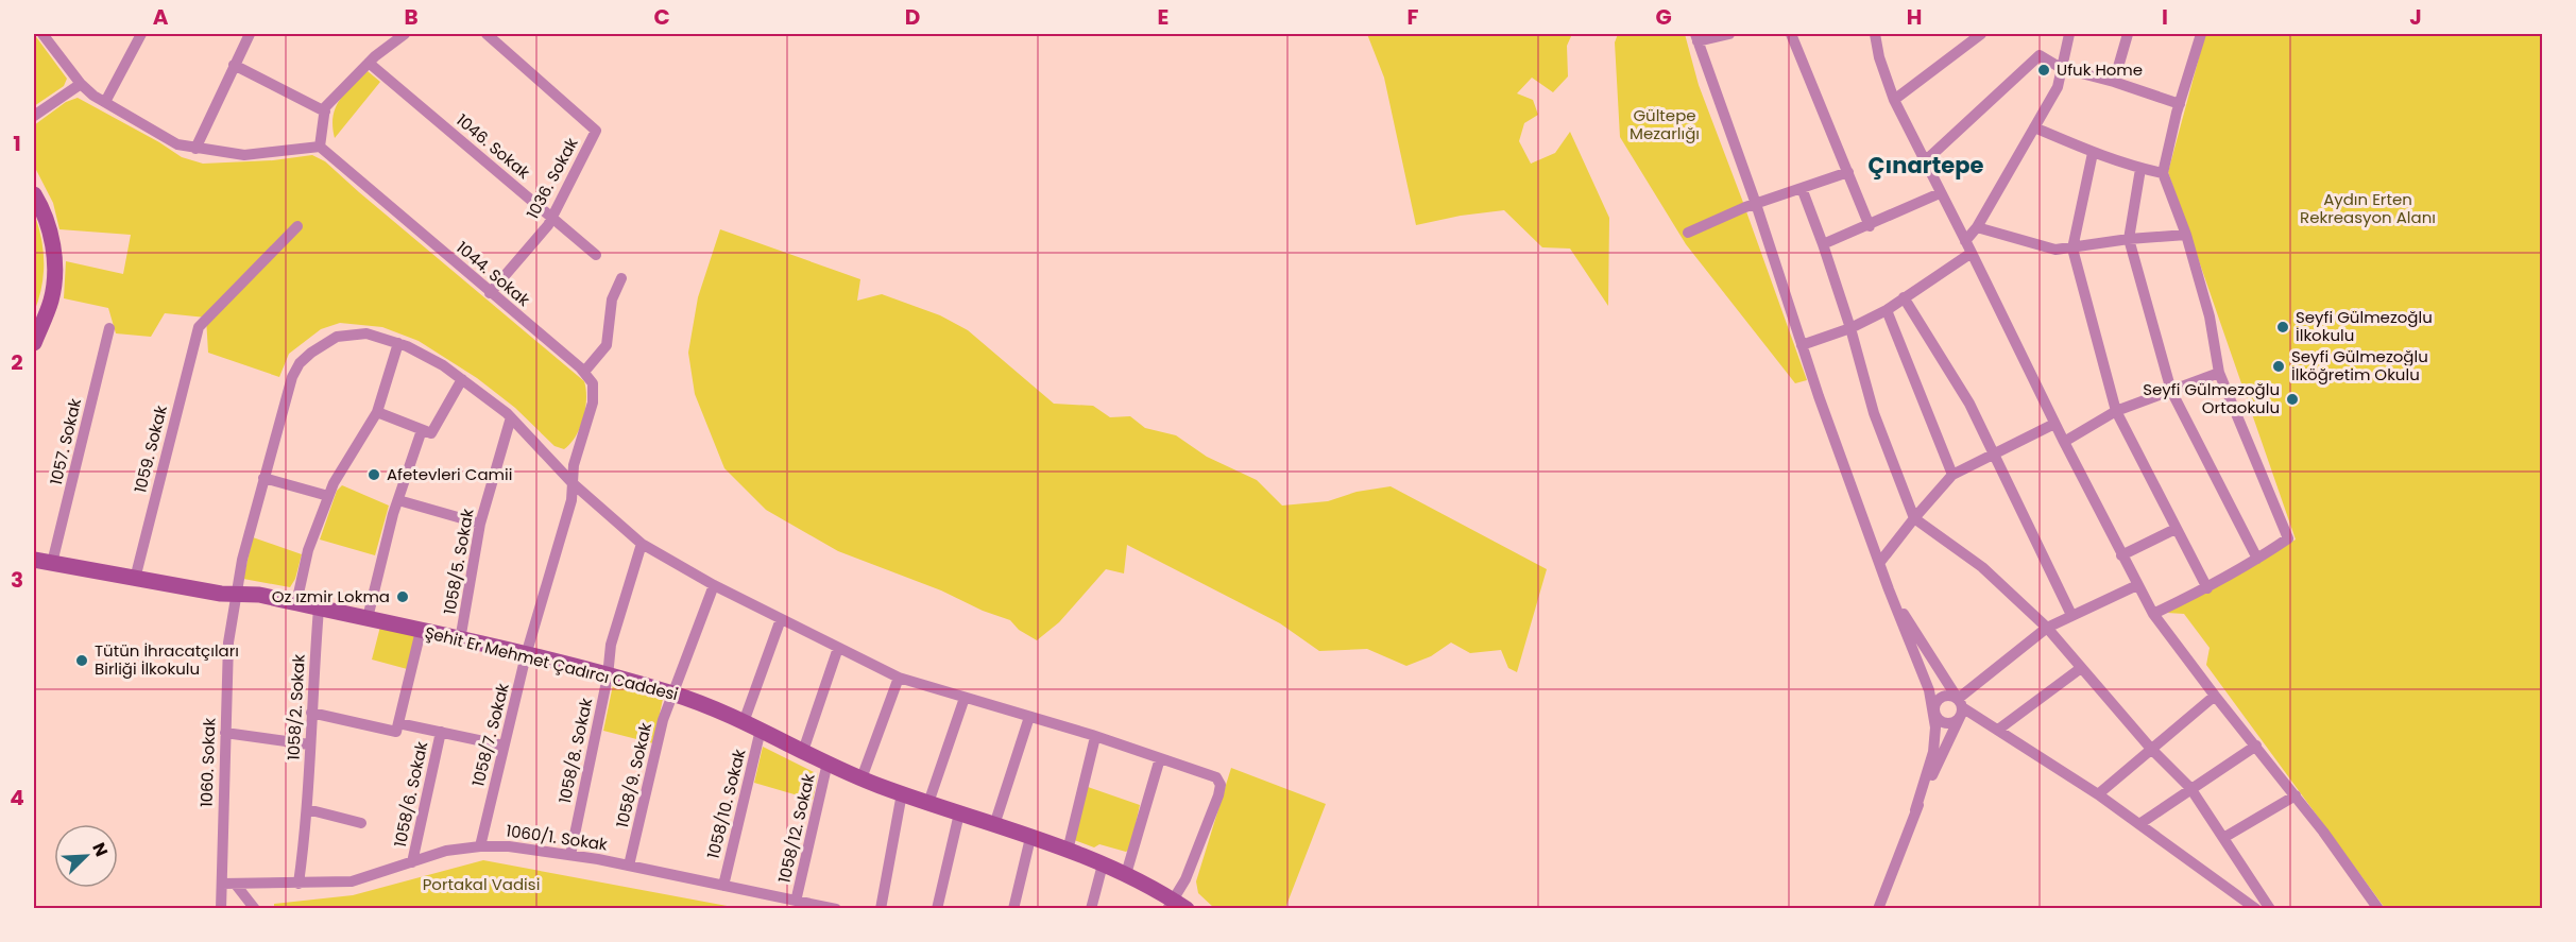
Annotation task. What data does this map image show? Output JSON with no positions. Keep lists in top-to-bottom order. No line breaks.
{"streets":{"main road":["Şehit Er Mehmet Çadırcı Caddesi"],"street":["1046. Sokak","1036. Sokak","1044. Sokak","1057. Sokak","1059. Sokak","1058/5. Sokak","1058/2. Sokak","1058/7. Sokak","1058/8. Sokak","1060. Sokak","1058/9. Sokak","1058/6. Sokak","1058/10. Sokak","1058/12. Sokak","1060/1. Sokak"]},"crossings":[["1046. Sokak","1036. Sokak"],["1036. Sokak","1044. Sokak"],["1057. Sokak","Şehit Er Mehmet Çadırcı Caddesi"],["1059. Sokak","Şehit Er Mehmet Çadırcı Caddesi"],["1058/5. Sokak","Şehit Er Mehmet Çadırcı Caddesi"],["1058/5. Sokak","1060. Sokak"],["Şehit Er Mehmet Çadırcı Caddesi","1058/2. Sokak"],["Şehit Er Mehmet Çadırcı Caddesi","1058/7. Sokak"],["Şehit Er Mehmet Çadırcı Caddesi","1058/8. Sokak"],["Şehit Er Mehmet Çadırcı Caddesi","1060. Sokak"],["Şehit Er Mehmet Çadırcı Caddesi","1058/9. Sokak"],["Şehit Er Mehmet Çadırcı Caddesi","1058/10. Sokak"],["Şehit Er Mehmet Çadırcı Caddesi","1058/12. Sokak"],["1058/2. Sokak","1060/1. Sokak"],["1058/7. Sokak","1060. Sokak"],["1058/7. Sokak","1060/1. Sokak"],["1058/8. Sokak","1060. Sokak"],["1058/8. Sokak","1060/1. Sokak"],["1060. Sokak","1058/9. Sokak"],["1060. Sokak","1060/1. Sokak"],["1058/9. Sokak","1060/1. Sokak"],["1058/6. Sokak","1060/1. Sokak"],["1058/10. Sokak","1060/1. Sokak"],["1058/12. Sokak","1060/1. Sokak"]],"districts":["Çınartepe"],"parks":["Gültepe Mezarlığı","Aydın Erten Rekreasyon Alanı","Portakal Vadisi"],"places":["Ufuk Home","Seyfi Gülmezoğlu İlkokulu","Seyfi Gülmezoğlu İlköğretim Okulu","Seyfi Gülmezoğlu Ortaokulu","Afetevleri Camii","Oz ızmir Lokma","Tütün İhracatçıları Birliği İlkokulu"],"north":"top right","grid":{"columns":["A","B","C","D","E","F","G","H","I","J"],"rows":["1","2","3","4"]}}
